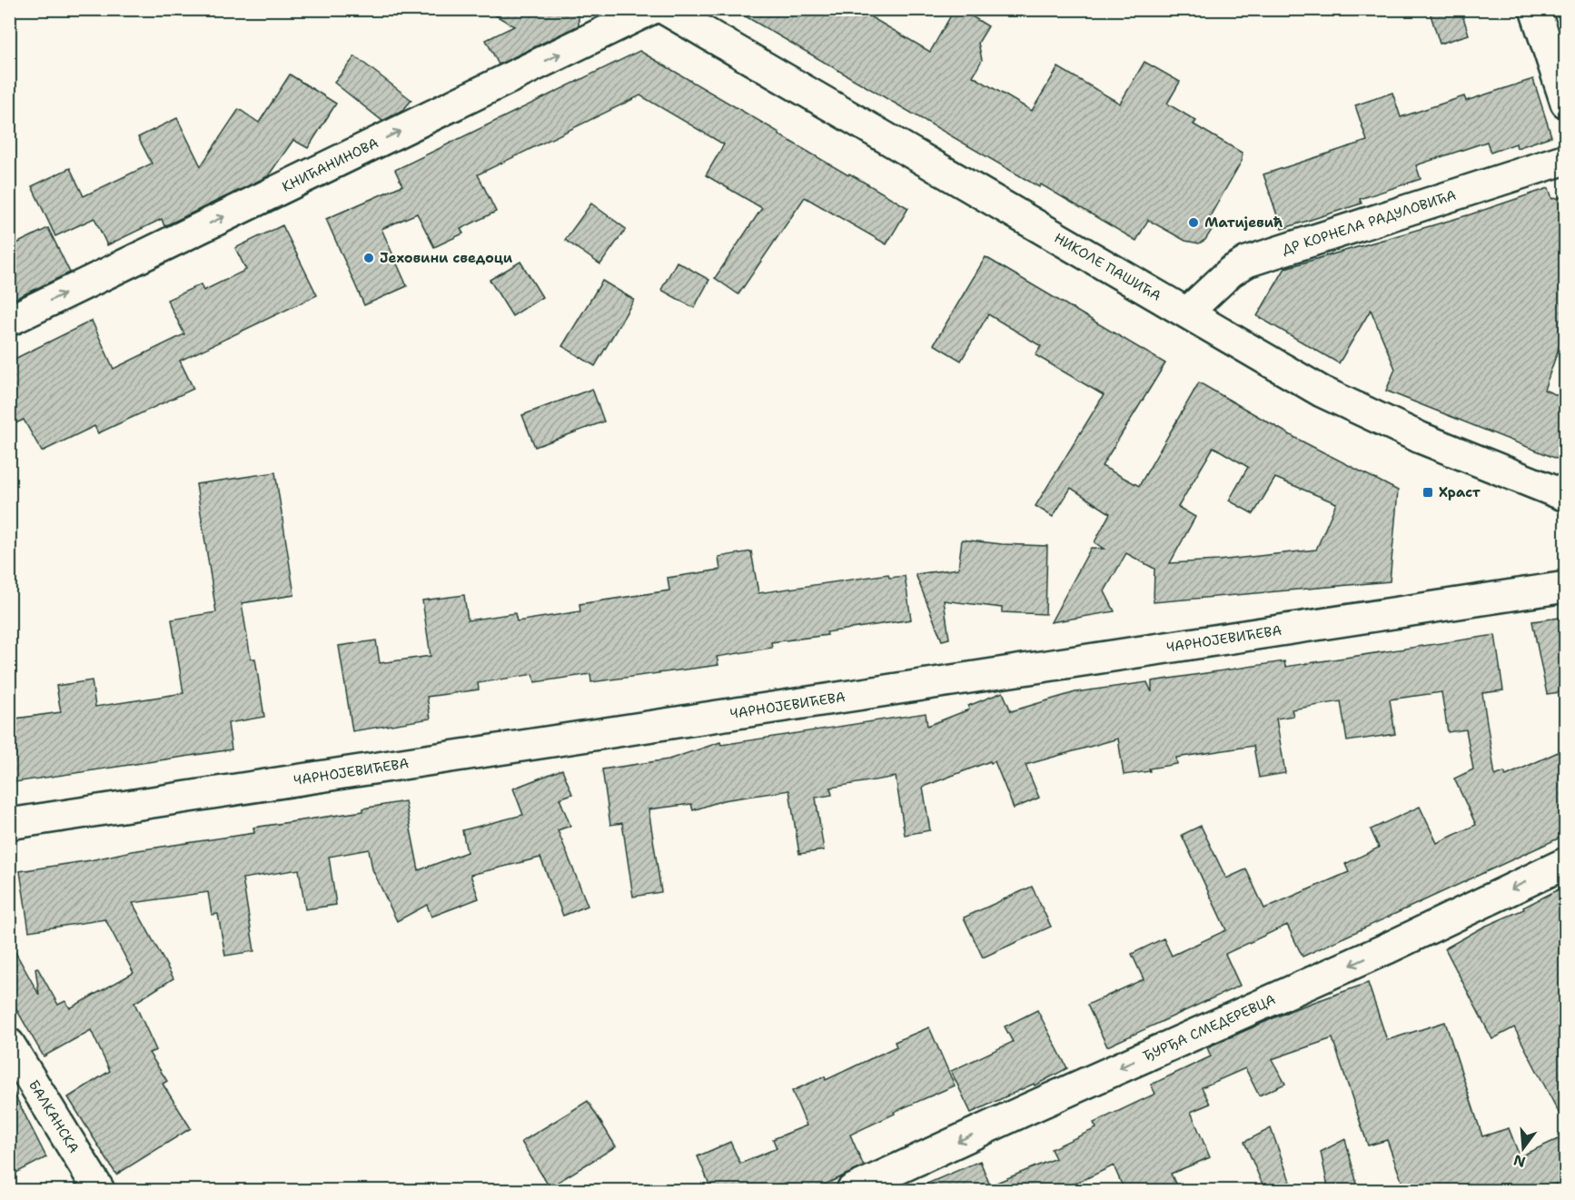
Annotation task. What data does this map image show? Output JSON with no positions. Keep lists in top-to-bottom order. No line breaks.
{"streets":{"street":["КНИЋАНИНОВА","ДР КОРНЕЛА РАДУЛОВИЋА","НИКОЛЕ ПАШИЋА","ЧАРНОЈЕВИЋЕВА","ЂУРЂА СМЕДЕРЕВЦА","БАЛКАНСКА"]},"crossings":[["ДР КОРНЕЛА РАДУЛОВИЋА","НИКОЛЕ ПАШИЋА"]],"one_way":["КНИЋАНИНОВА","ЂУРЂА СМЕДЕРЕВЦА"],"places":{"other":["Матијевић","Јеховини сведоци"],"transit":["Храст"]},"north":"bottom"}
